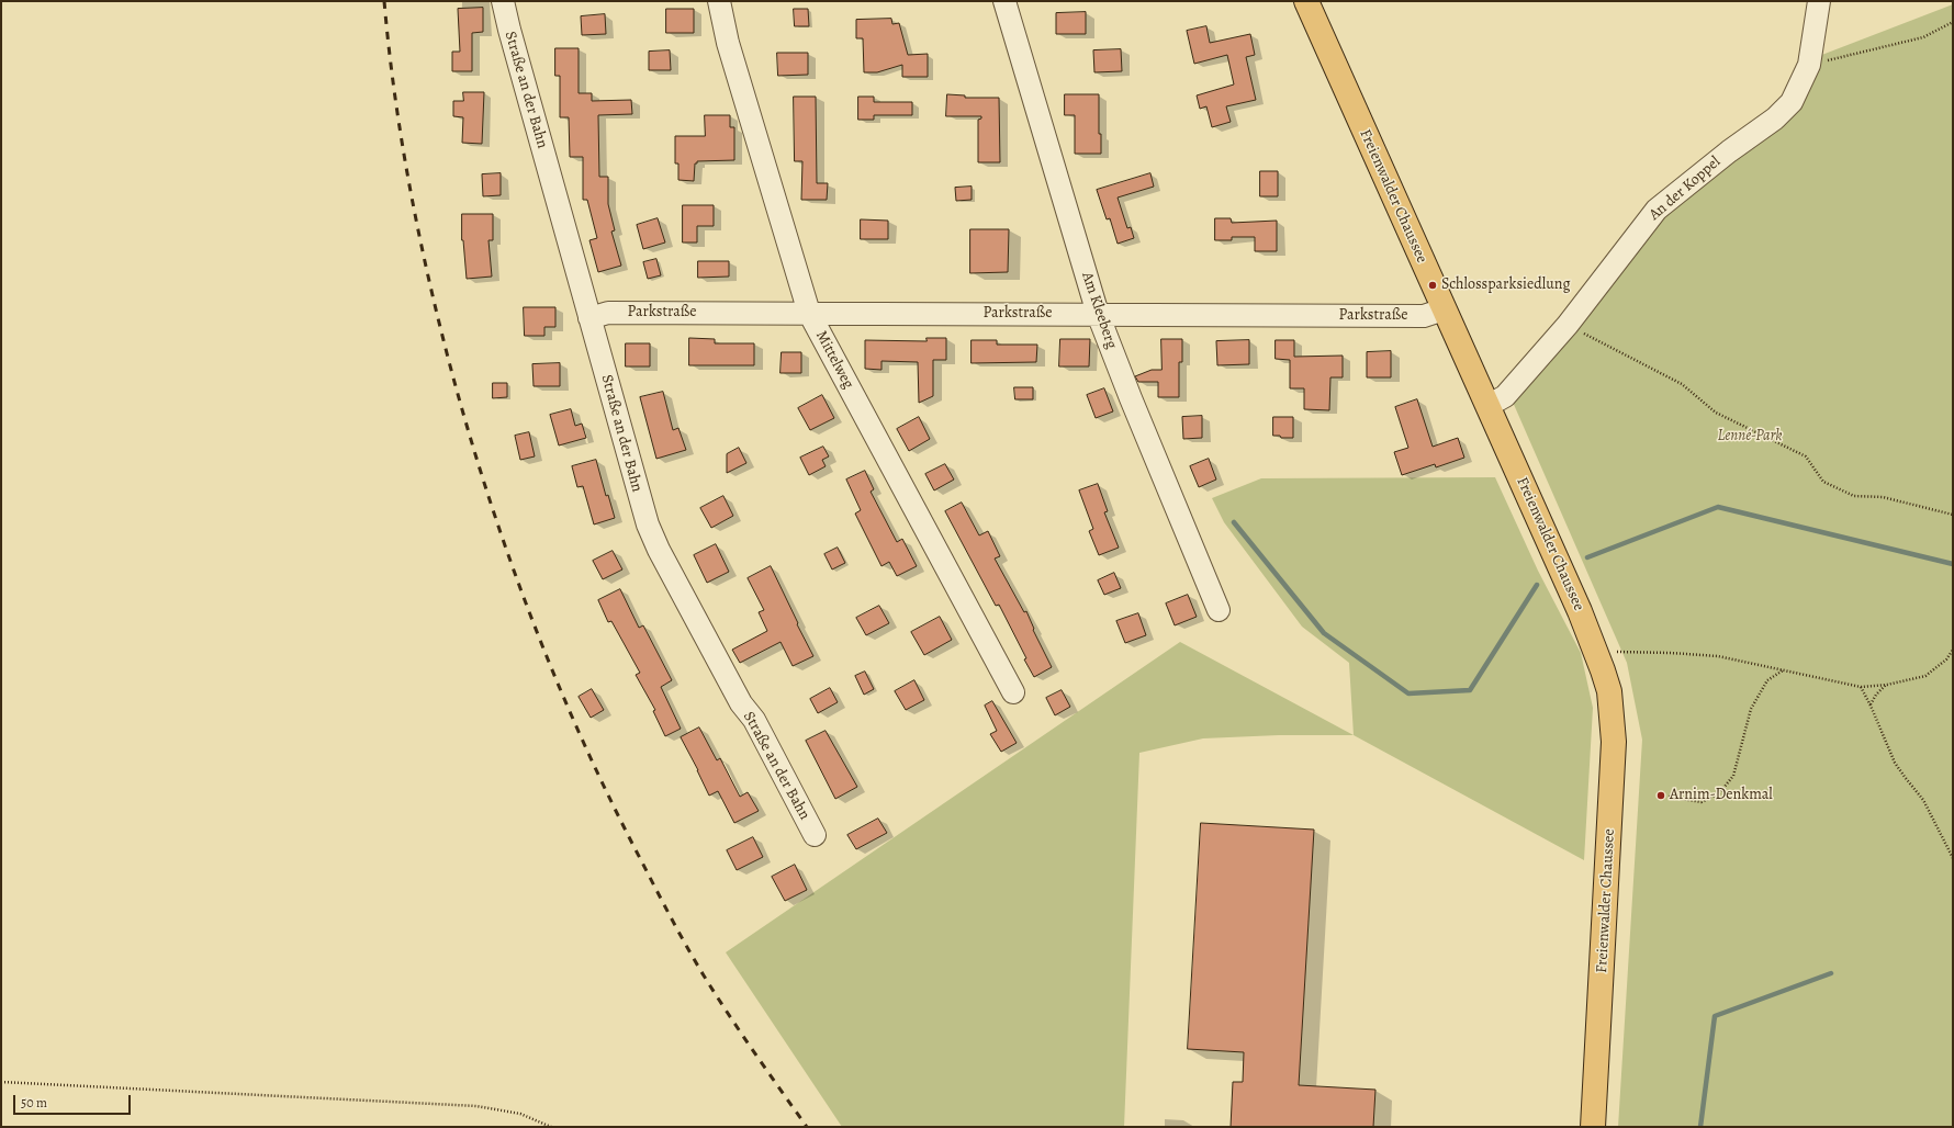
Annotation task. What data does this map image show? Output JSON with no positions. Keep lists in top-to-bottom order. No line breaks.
{"streets":{"main road":["Freienwalder Chaussee"],"street":["Straße an der Bahn","An der Koppel","Am Kleeberg","Parkstraße","Mittelweg"]},"crossings":[["Straße an der Bahn","Parkstraße"],["An der Koppel","Freienwalder Chaussee"],["Freienwalder Chaussee","Parkstraße"],["Am Kleeberg","Parkstraße"],["Parkstraße","Mittelweg"]],"parks":["Lenné-Park"],"places":["Schlossparksiedlung","Arnim-Denkmal"],"scale_bar":"50 m"}
